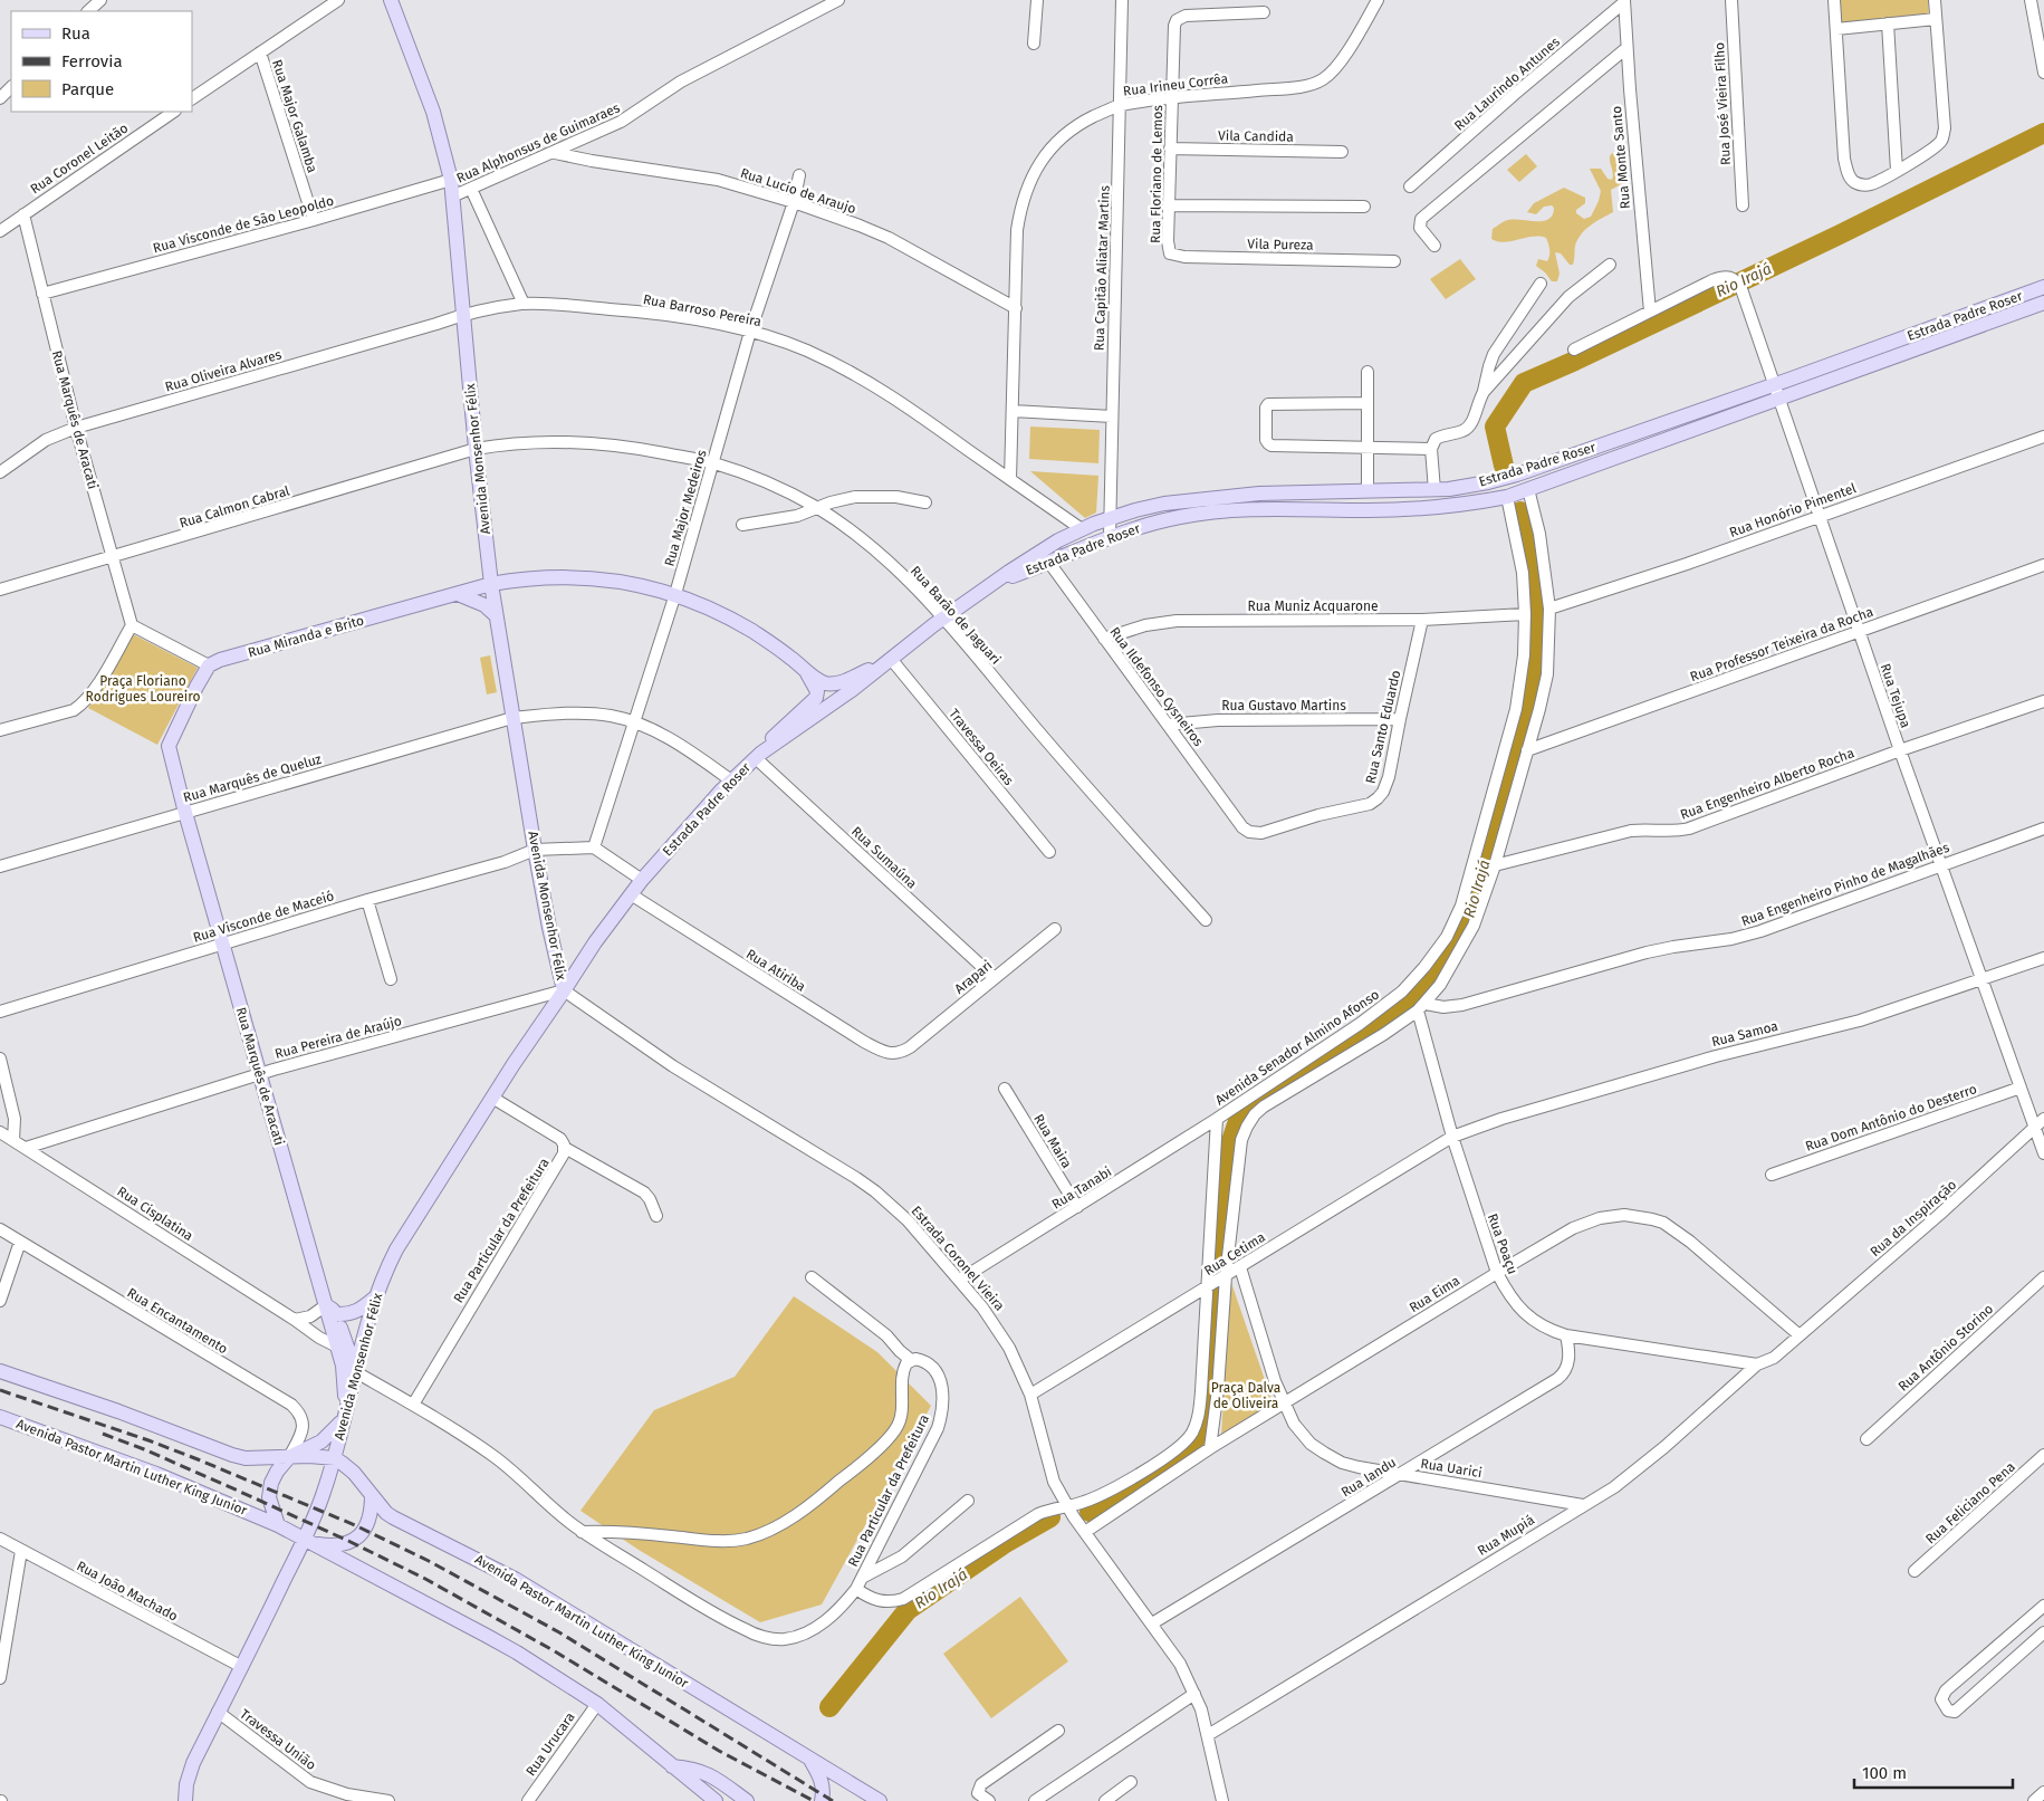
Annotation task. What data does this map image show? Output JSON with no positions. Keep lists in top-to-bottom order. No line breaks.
{"streets":{"main road":["Estrada Padre Roser","Rua Marquês de Aracati","Avenida Monsenhor Félix","Rua Miranda e Brito","Avenida Pastor Martin Luther King Junior"],"street":["Rua Laurindo Antunes","Rua Irineu Corrêa","Rua José Vieira Filho","Rua Major Galamba","Vila Candida","Rua Alphonsus de Guimaraes","Rua Monte Santo","Rua Coronel Leitão","Rua Floriano de Lemos","Rua Lucio de Araujo","Rua Visconde de São Leopoldo","Vila Pureza","Rua Capitão Aliatar Martins","Rua Barroso Pereira","Rua Oliveira Alvares","Rua Calmon Cabral","Rua Major Medeiros","Rua Honório Pimentel","Rua Muniz Acquarone","Rua Barão de Jaguari","Rua Professor Teixeira da Rocha","Rua Ildefonso Cysneiros","Rua Tejupa","Rua Gustavo Martins","Rua Santo Eduardo","Travessa Oeiras","Rua Marquês de Queluz","Rua Engenheiro Alberto Rocha","Rua Sumaúna","Rua Engenheiro Pinho de Magalhães","Rua Visconde de Maceió","Rua Atiriba","Arapari","Rua Samoa","Rua Pereira de Araújo","Avenida Senador Almino Afonso","Rua Dom Antônio do Desterro","Rua Maira","Rua Tanabi","Rua Cisplatina","Rua da Inspiração","Rua Particular da Prefeitura","Rua Poaçu","Rua Cetima","Estrada Coronel Vieira","Rua Eima","Rua Encantamento","Rua Antônio Storino","Rua Uarici","Rua Iandu","Rua Feliciano Pena","Rua Mupiá","Rua João Machado","Travessa União","Rua Urucara"]},"crossings":[["Rua Laurindo Antunes","Rua Monte Santo"],["Rua Irineu Corrêa","Rua Floriano de Lemos"],["Rua Irineu Corrêa","Rua Lucio de Araujo"],["Rua Irineu Corrêa","Rua Capitão Aliatar Martins"],["Rua Irineu Corrêa","Rua Barroso Pereira"],["Rua Major Galamba","Rua Visconde de São Leopoldo"],["Vila Candida","Rua Floriano de Lemos"],["Rua Alphonsus de Guimaraes","Rua Lucio de Araujo"],["Rua Alphonsus de Guimaraes","Avenida Monsenhor Félix"],["Rua Monte Santo","Rua Tejupa"],["Rua Coronel Leitão","Rua Marquês de Aracati"],["Rua Floriano de Lemos","Vila Pureza"],["Rua Lucio de Araujo","Rua Major Medeiros"],["Rua Visconde de São Leopoldo","Rua Marquês de Aracati"],["Rua Visconde de São Leopoldo","Avenida Monsenhor Félix"],["Rua Capitão Aliatar Martins","Estrada Padre Roser"],["Rua Barroso Pereira","Estrada Padre Roser"],["Rua Barroso Pereira","Rua Oliveira Alvares"],["Rua Barroso Pereira","Avenida Monsenhor Félix"],["Rua Barroso Pereira","Rua Major Medeiros"],["Estrada Padre Roser","Avenida Monsenhor Félix"],["Estrada Padre Roser","Rua Barão de Jaguari"],["Estrada Padre Roser","Rua Ildefonso Cysneiros"],["Estrada Padre Roser","Rua Tejupa"],["Estrada Padre Roser","Travessa Oeiras"],["Estrada Padre Roser","Rua Marquês de Queluz"],["Estrada Padre Roser","Rua Sumaúna"],["Estrada Padre Roser","Rua Atiriba"],["Estrada Padre Roser","Rua Pereira de Araújo"],["Estrada Padre Roser","Avenida Senador Almino Afonso"],["Estrada Padre Roser","Estrada Coronel Vieira"],["Rua Oliveira Alvares","Rua Marquês de Aracati"],["Rua Oliveira Alvares","Avenida Monsenhor Félix"],["Rua Marquês de Aracati","Avenida Monsenhor Félix"],["Rua Marquês de Aracati","Rua Calmon Cabral"],["Rua Marquês de Aracati","Rua Miranda e Brito"],["Rua Marquês de Aracati","Rua Marquês de Queluz"],["Rua Marquês de Aracati","Rua Visconde de Maceió"],["Rua Marquês de Aracati","Rua Pereira de Araújo"],["Rua Marquês de Aracati","Rua Cisplatina"],["Avenida Monsenhor Félix","Rua Calmon Cabral"],["Avenida Monsenhor Félix","Rua Barão de Jaguari"],["Avenida Monsenhor Félix","Rua Miranda e Brito"],["Avenida Monsenhor Félix","Rua Marquês de Queluz"],["Avenida Monsenhor Félix","Rua Visconde de Maceió"],["Avenida Monsenhor Félix","Rua Pereira de Araújo"],["Avenida Monsenhor Félix","Rua Particular da Prefeitura"],["Avenida Monsenhor Félix","Estrada Coronel Vieira"],["Avenida Monsenhor Félix","Avenida Pastor Martin Luther King Junior"],["Avenida Monsenhor Félix","Rua João Machado"],["Avenida Monsenhor Félix","Travessa União"],["Rua Calmon Cabral","Rua Barão de Jaguari"],["Rua Major Medeiros","Rua Barão de Jaguari"],["Rua Major Medeiros","Rua Miranda e Brito"],["Rua Major Medeiros","Rua Marquês de Queluz"],["Rua Honório Pimentel","Rua Tejupa"],["Rua Muniz Acquarone","Rua Ildefonso Cysneiros"],["Rua Muniz Acquarone","Rua Santo Eduardo"],["Rua Muniz Acquarone","Avenida Senador Almino Afonso"],["Rua Professor Teixeira da Rocha","Rua Tejupa"],["Rua Ildefonso Cysneiros","Rua Gustavo Martins"],["Rua Ildefonso Cysneiros","Rua Santo Eduardo"],["Rua Tejupa","Rua Engenheiro Alberto Rocha"],["Rua Tejupa","Rua Engenheiro Pinho de Magalhães"],["Rua Tejupa","Rua Samoa"],["Rua Tejupa","Rua Dom Antônio do Desterro"],["Rua Tejupa","Rua da Inspiração"],["Rua Gustavo Martins","Rua Santo Eduardo"],["Rua Sumaúna","Arapari"],["Rua Engenheiro Pinho de Magalhães","Rua Poaçu"],["Rua Atiriba","Arapari"],["Rua Samoa","Rua Poaçu"],["Rua Samoa","Rua Cetima"],["Rua Pereira de Araújo","Rua Cisplatina"],["Rua Pereira de Araújo","Estrada Coronel Vieira"],["Avenida Senador Almino Afonso","Rua Tanabi"],["Avenida Senador Almino Afonso","Rua Particular da Prefeitura"],["Avenida Senador Almino Afonso","Rua Cetima"],["Avenida Senador Almino Afonso","Estrada Coronel Vieira"],["Rua Maira","Rua Tanabi"],["Rua Tanabi","Estrada Coronel Vieira"],["Rua da Inspiração","Rua Eima"],["Rua da Inspiração","Rua Mupiá"],["Rua Poaçu","Rua Cetima"],["Rua Poaçu","Rua Eima"],["Rua Poaçu","Rua Iandu"],["Rua Poaçu","Rua Mupiá"],["Rua Cetima","Estrada Coronel Vieira"],["Rua Cetima","Rua Uarici"],["Estrada Coronel Vieira","Rua Eima"],["Estrada Coronel Vieira","Rua Iandu"],["Estrada Coronel Vieira","Rua Mupiá"],["Rua Eima","Rua Uarici"],["Rua Eima","Rua Mupiá"],["Avenida Pastor Martin Luther King Junior","Rua Urucara"],["Rua Uarici","Rua Iandu"],["Rua Uarici","Rua Mupiá"]],"water":["Rio Irajá"],"parks":["Praça Floriano Rodrigues Loureiro","Praça Dalva de Oliveira"],"legend":["Rua","Ferrovia","Parque"],"scale_bar":"100 m"}
